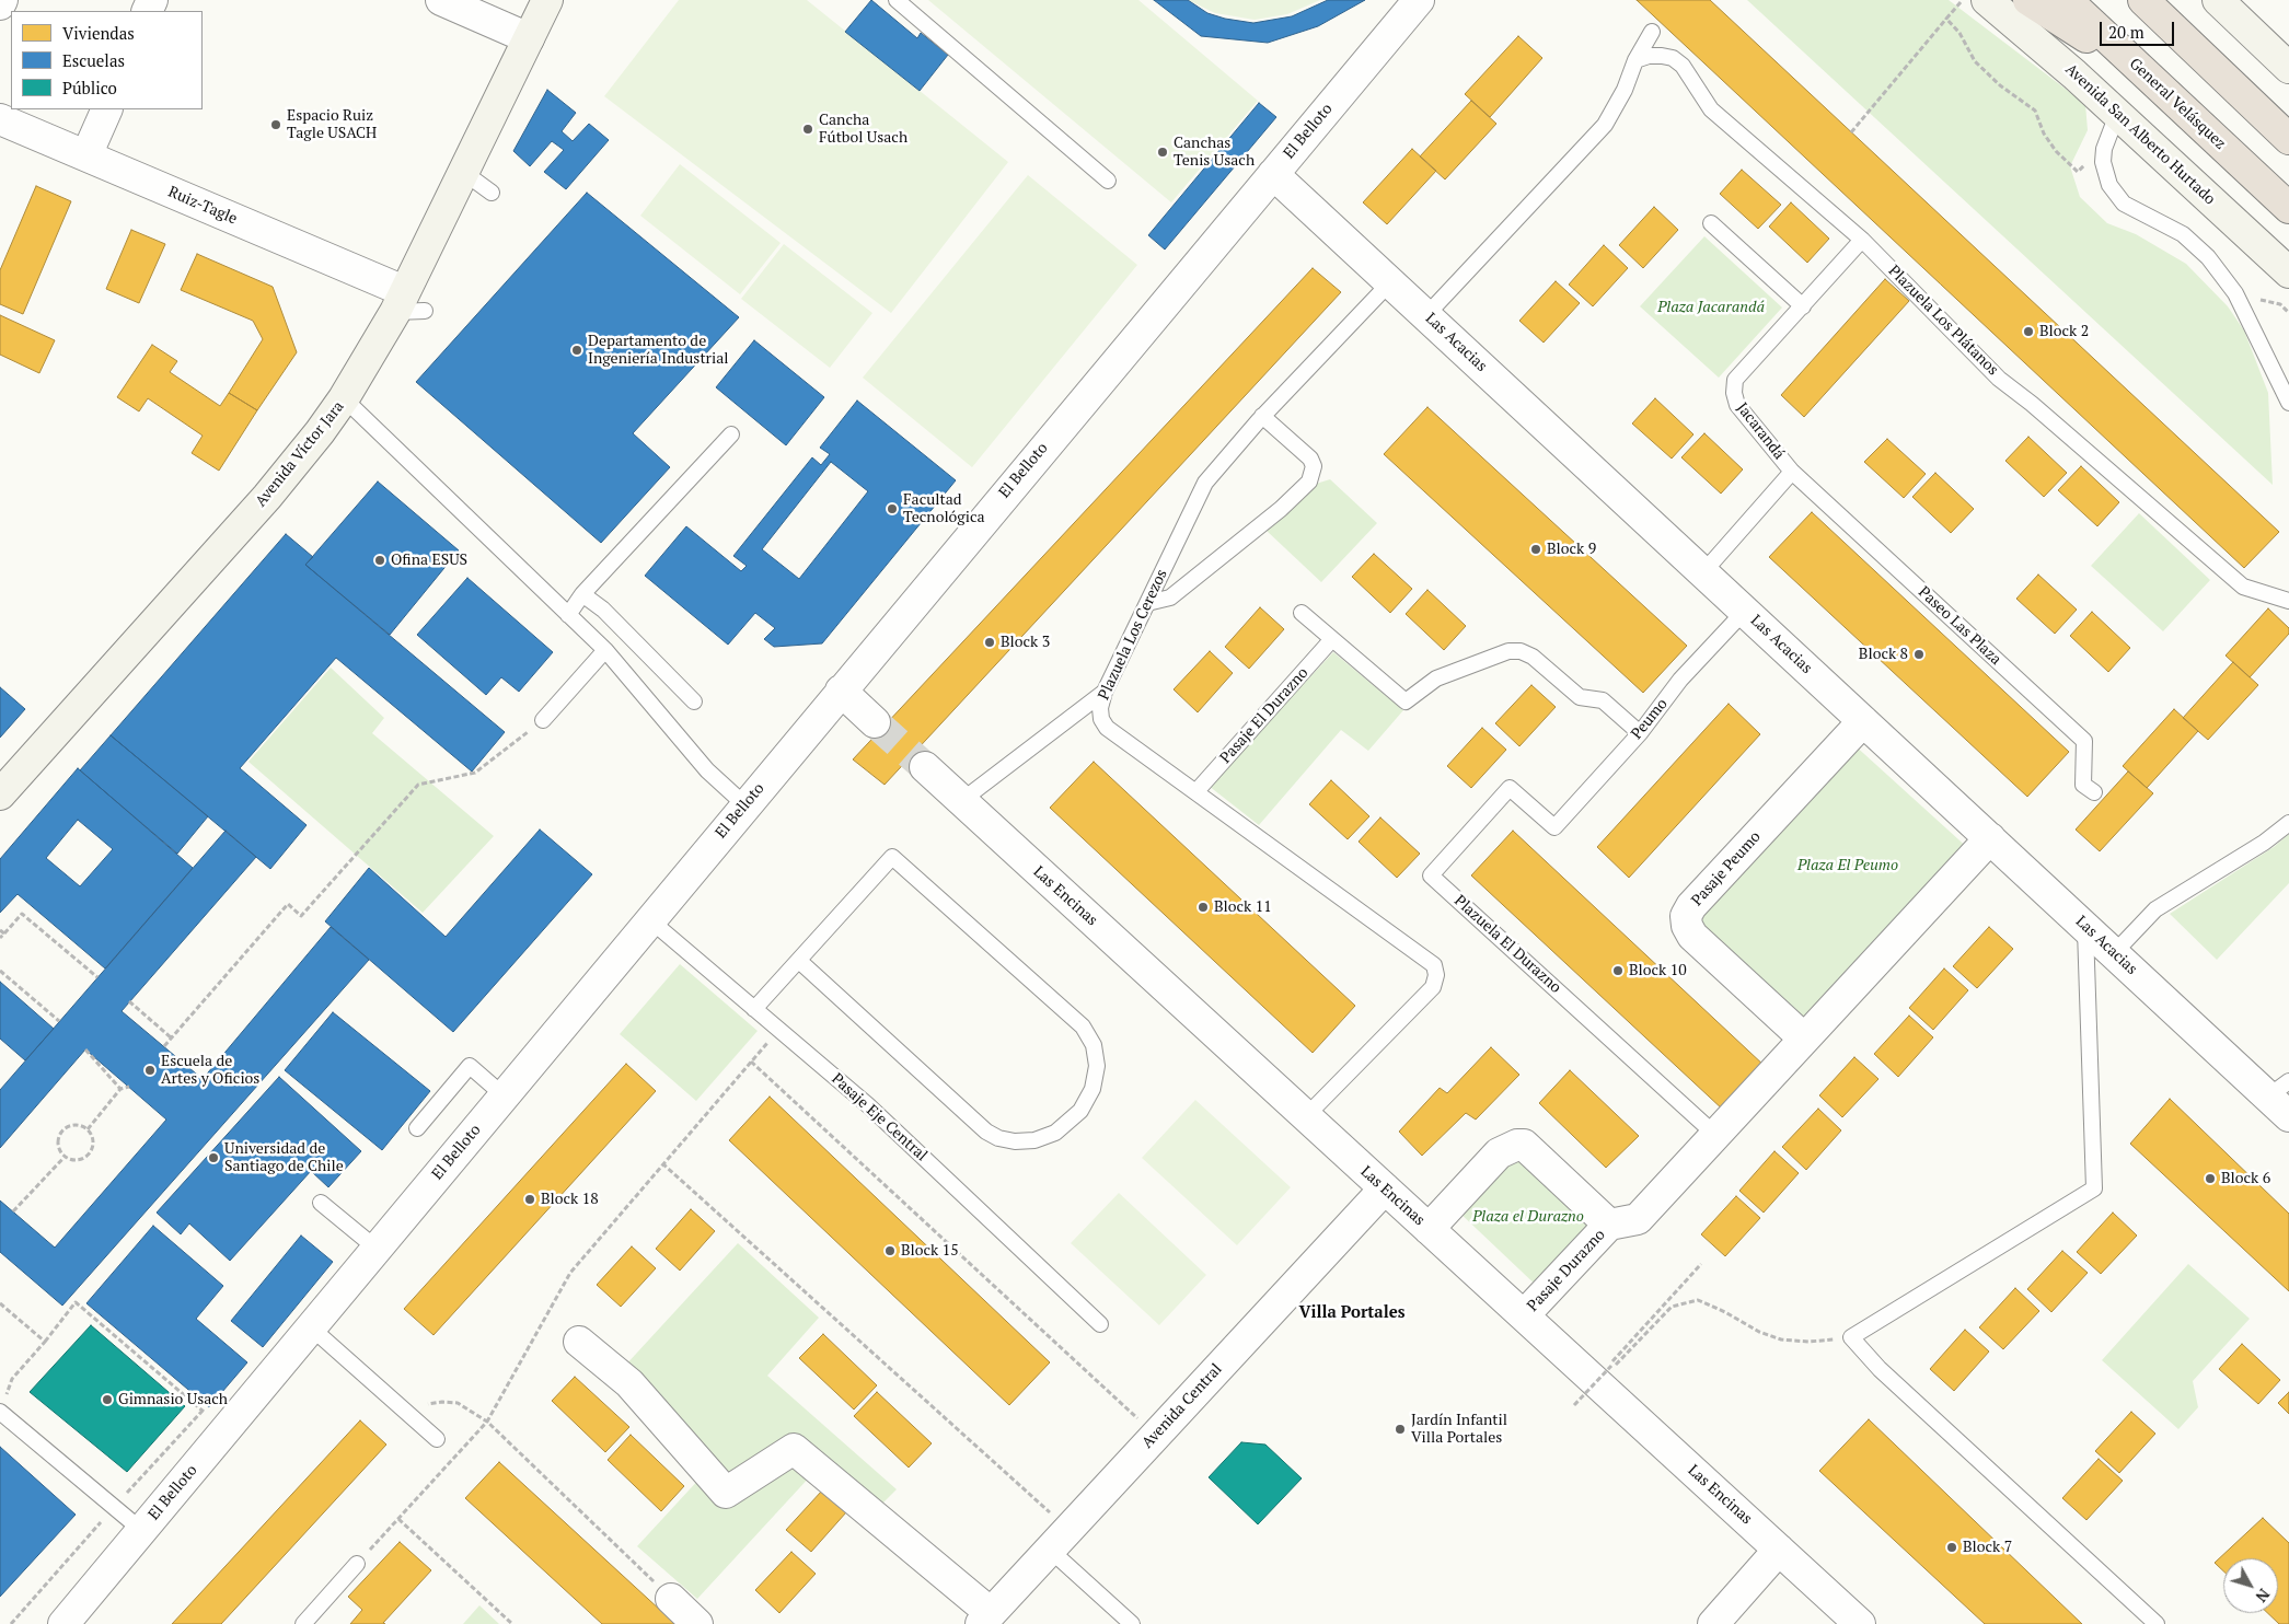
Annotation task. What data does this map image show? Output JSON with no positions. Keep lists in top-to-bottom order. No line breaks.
{"streets":{"highway":["General Velásquez"],"main road":["Avenida San Alberto Hurtado","Avenida Víctor Jara"],"street":["El Belloto","Ruiz-Tagle","Las Acacias","Pasaje Peumo","Las Encinas","Pasaje Durazno","Avenida Central"],"lane":["Plazuela Los Plátanos","Jacarandá","Paseo Las Plaza","Plazuela Los Cerezos","Pasaje El Durazno","Peumo","Plazuela El Durazno","Pasaje Eje Central"]},"crossings":[["El Belloto","Las Acacias"],["El Belloto","Pasaje Eje Central"],["Ruiz-Tagle","Avenida Víctor Jara"],["Plazuela Los Plátanos","Jacarandá"],["Las Acacias","Jacarandá"],["Las Acacias","Plazuela Los Cerezos"],["Las Acacias","Peumo"],["Las Acacias","Pasaje Peumo"],["Jacarandá","Paseo Las Plaza"],["Plazuela Los Cerezos","Pasaje El Durazno"],["Plazuela Los Cerezos","Las Encinas"],["Peumo","Plazuela El Durazno"],["Las Encinas","Pasaje Durazno"],["Las Encinas","Avenida Central"],["Plazuela El Durazno","Pasaje Durazno"]],"districts":["Villa Portales"],"parks":["Plaza Jacarandá","Plaza El Peumo","Plaza el Durazno"],"places":["Espacio Ruiz Tagle USACH","Cancha Fútbol Usach","Canchas Tenis Usach","Block 2","Departamento de Ingeniería Industrial","Facultad Tecnológica","Block 9","Ofina ESUS","Block 3","Block 8","Block 11","Block 10","Escuela de Artes y Oficios","Universidad de Santiago de Chile","Block 6","Block 18","Block 15","Gimnasio Usach","Jardín Infantil Villa Portales","Block 7"],"legend":["Viviendas","Escuelas","Público"],"scale_bar":"20 m","north":"bottom right"}
